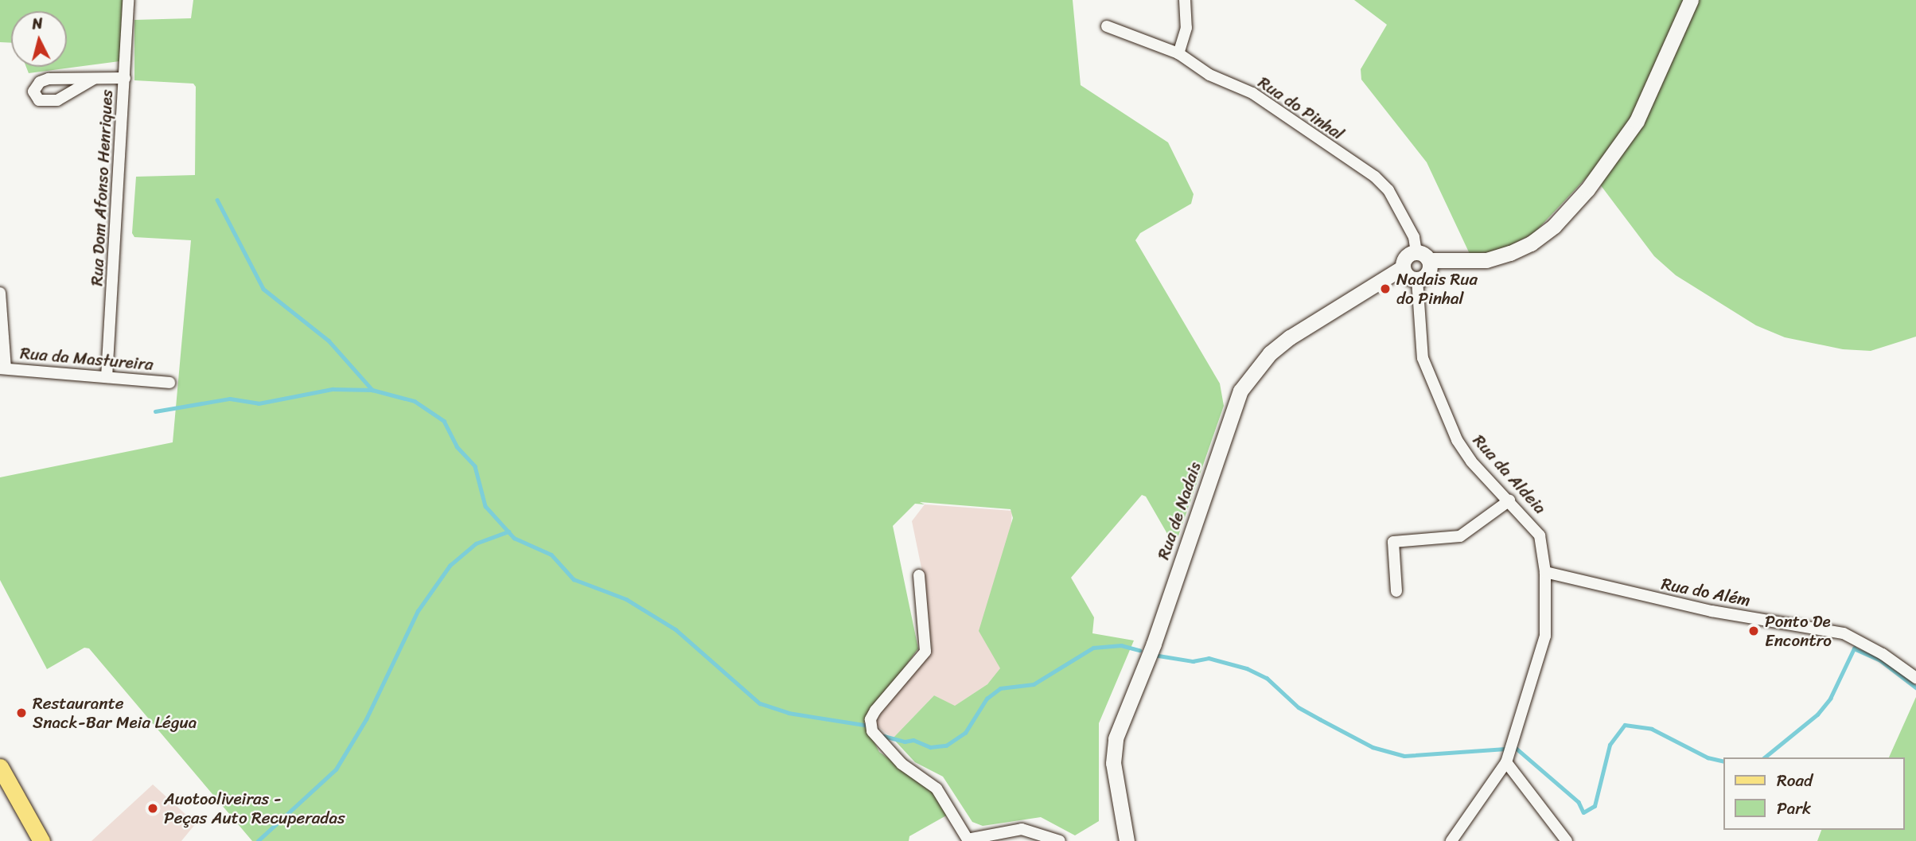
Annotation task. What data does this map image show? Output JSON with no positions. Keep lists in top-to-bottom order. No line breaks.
{"streets":{"street":["Rua do Pinhal","Rua Dom Afonso Henriques","Rua da Mastureira","Rua da Aldeia","Rua de Nadais","Rua do Além"]},"crossings":[["Rua do Pinhal","Rua da Aldeia"],["Rua do Pinhal","Rua de Nadais"],["Rua Dom Afonso Henriques","Rua da Mastureira"],["Rua da Aldeia","Rua de Nadais"],["Rua da Aldeia","Rua do Além"]],"places":["Nadais Rua do Pinhal","Ponto De Encontro","Restaurante Snack-Bar Meia Légua","Auotooliveiras - Peças Auto Recuperadas"],"legend":["Road","Park"],"north":"top"}
